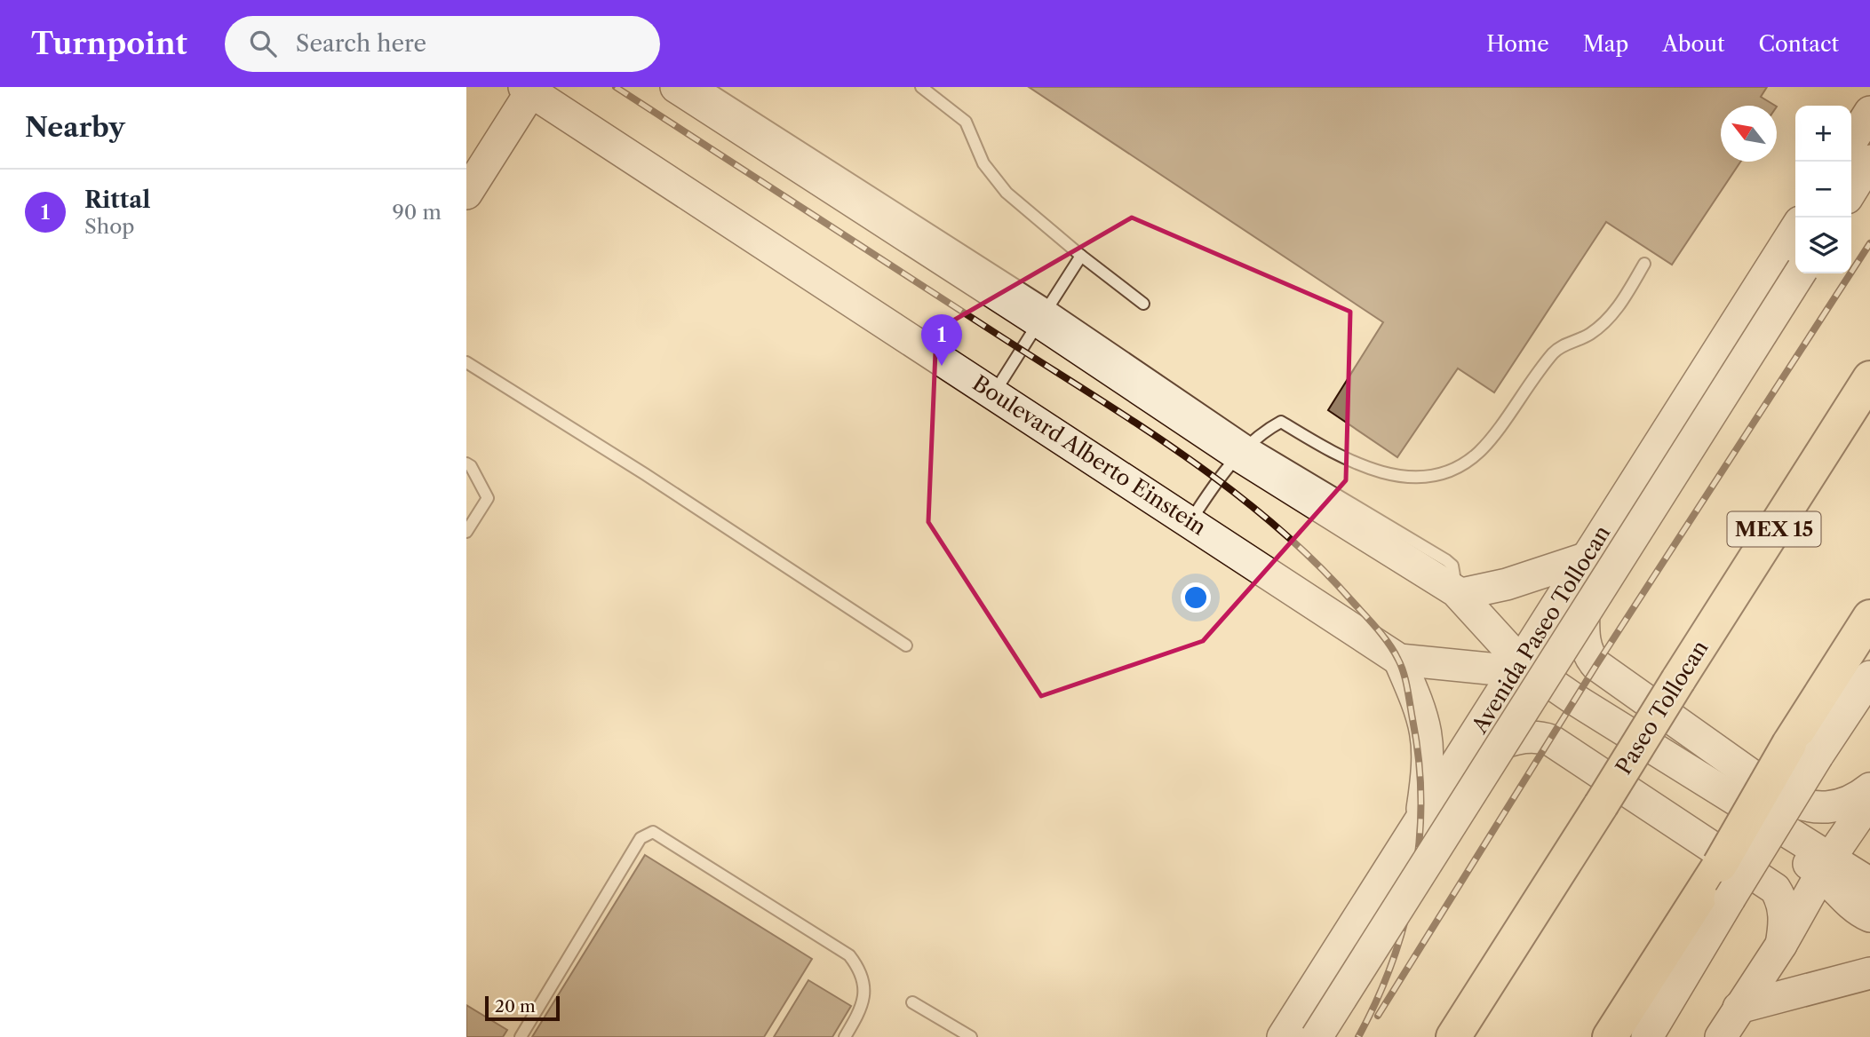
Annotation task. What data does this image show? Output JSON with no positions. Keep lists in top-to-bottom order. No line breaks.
{"streets":{"highway":["MEX 15","Paseo Tollocan"],"main road":["Boulevard Alberto Einstein","Avenida Paseo Tollocan"]},"crossings":[["Boulevard Alberto Einstein","Avenida Paseo Tollocan"]],"scale_bar":"20 m","north":"top left","page":{"header":"Turnpoint","search":"Search here","nav":["Home","Map","About","Contact"],"heading":"Nearby","map_buttons":["+","−"],"list":[{"mark":"1","name":"Rittal","note":"Shop","value":"90 m"}],"pins":"1","scale":"20 m"}}
